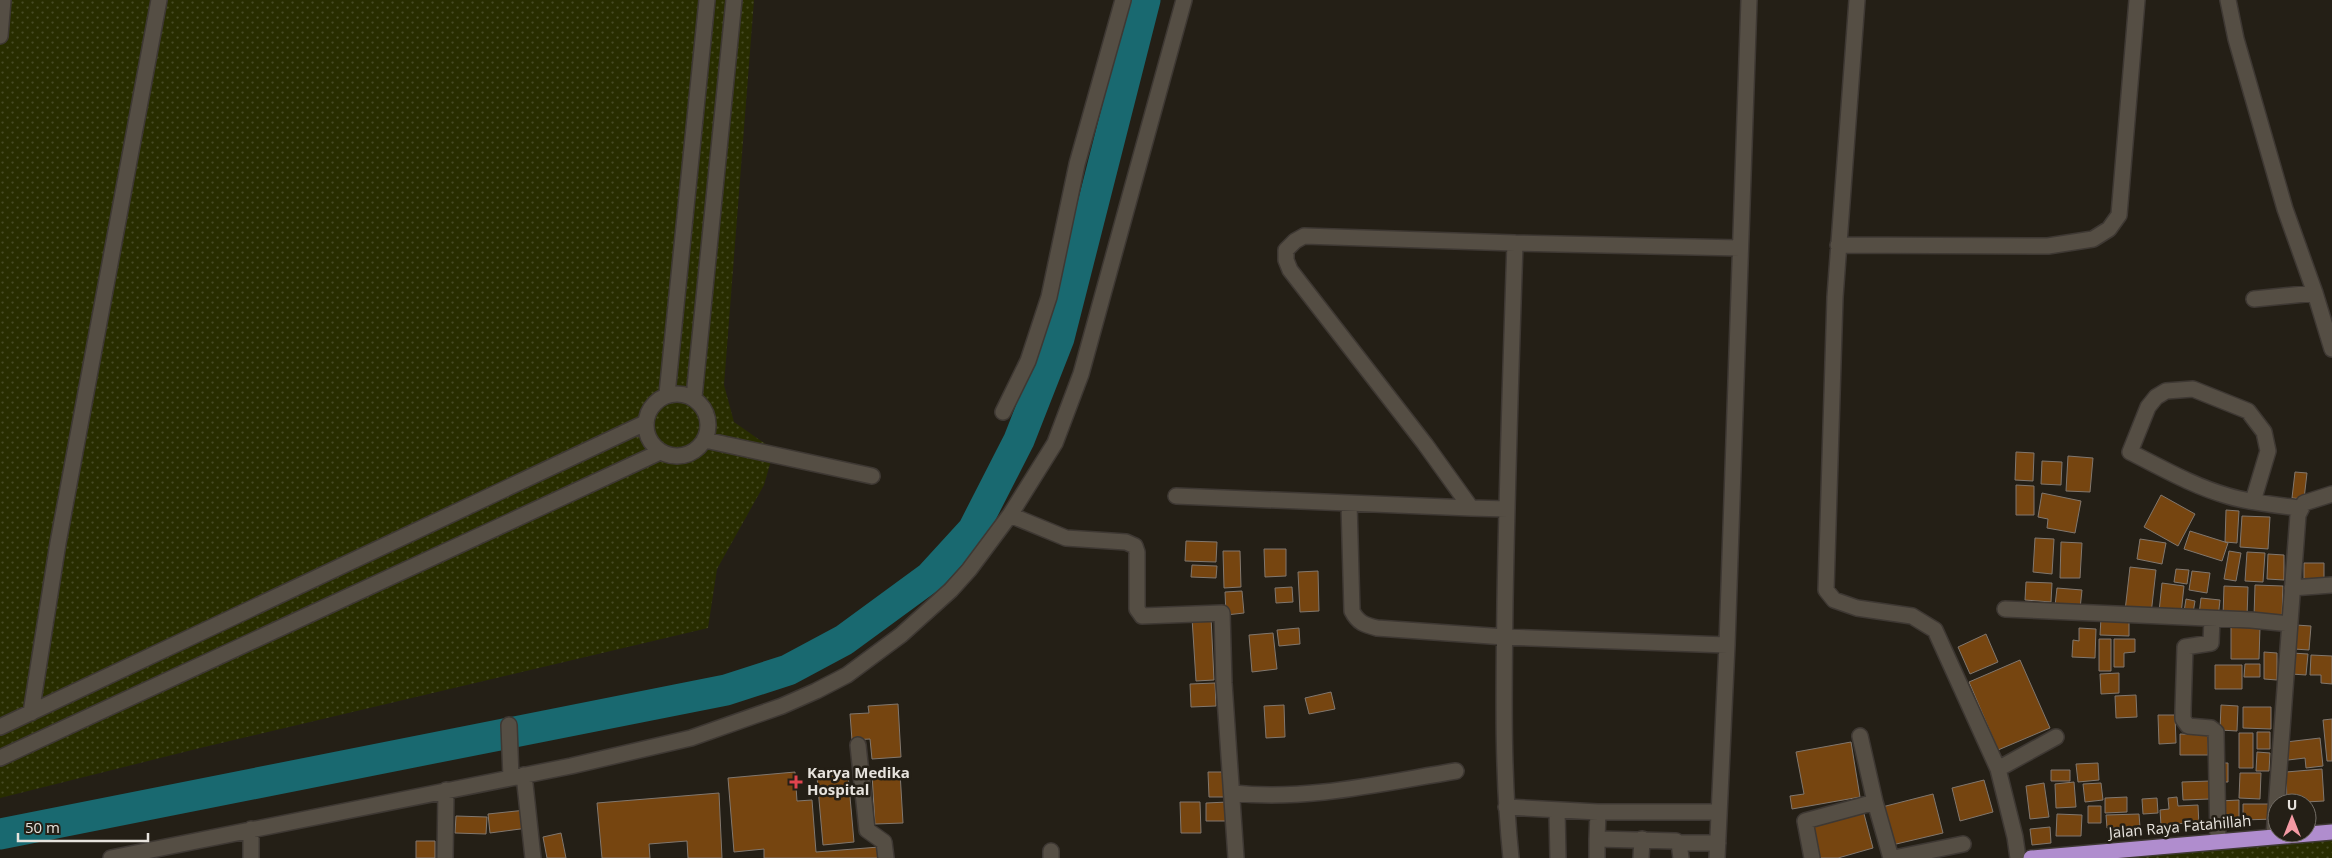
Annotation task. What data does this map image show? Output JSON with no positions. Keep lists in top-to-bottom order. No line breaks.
{"streets":{"highway":["Jalan Raya Fatahillah"]},"places":{"health":["Karya Medika Hospital"]},"scale_bar":"50 m","north":"top"}
